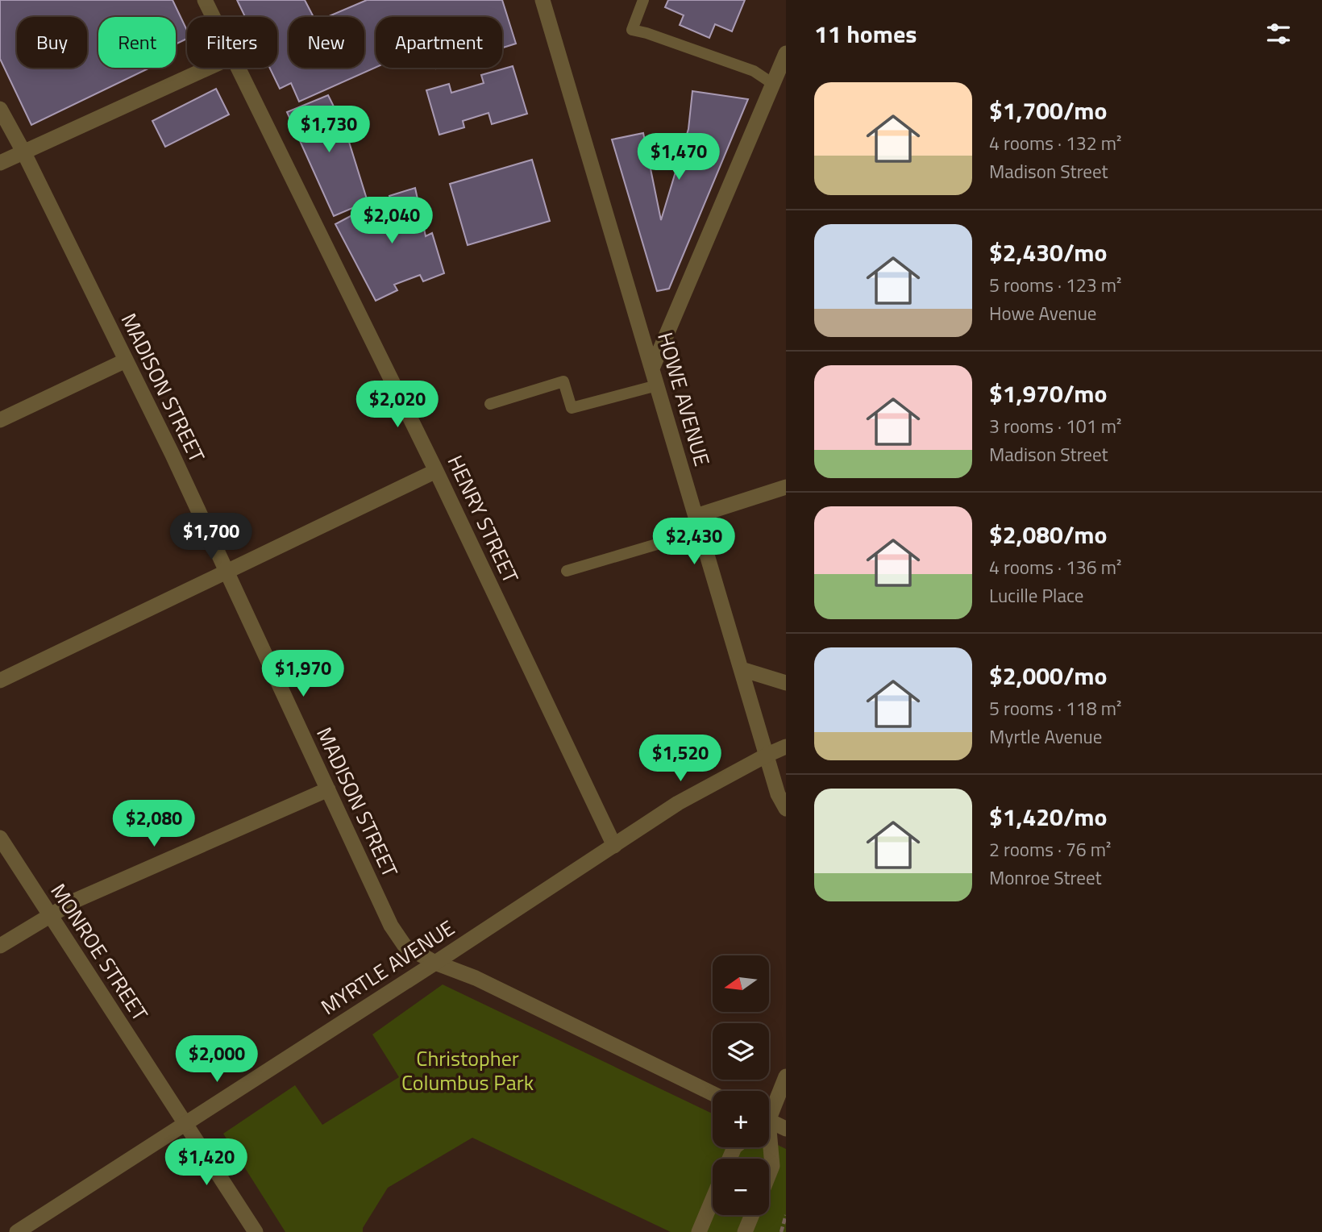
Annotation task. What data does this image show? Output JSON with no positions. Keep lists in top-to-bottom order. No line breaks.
{"streets":{"street":["MADISON STREET","HOWE AVENUE","HENRY STREET","MONROE STREET","MYRTLE AVENUE"]},"crossings":[["MADISON STREET","MYRTLE AVENUE"],["HOWE AVENUE","MYRTLE AVENUE"],["HENRY STREET","MYRTLE AVENUE"],["MONROE STREET","MYRTLE AVENUE"]],"parks":["Christopher Columbus Park"],"north":"left","page":{"heading":"11 homes","chip":["Buy","Rent","Filters","New","Apartment"],"list":[{"name":"$1,700/mo","note":"4 rooms · 132 m² · Madison Street"},{"name":"$2,430/mo","note":"5 rooms · 123 m² · Howe Avenue"},{"name":"$1,970/mo","note":"3 rooms · 101 m² · Madison Street"},{"name":"$2,080/mo","note":"4 rooms · 136 m² · Lucille Place"},{"name":"$2,000/mo","note":"5 rooms · 118 m² · Myrtle Avenue"},{"name":"$1,420/mo","note":"2 rooms · 76 m² · Monroe Street"}],"price":["$1,730","$1,470","$2,040","$2,020","$1,700","$2,430","$1,970","$1,520","$2,080","$2,000","$1,420"],"map_buttons":["+","−"]}}
